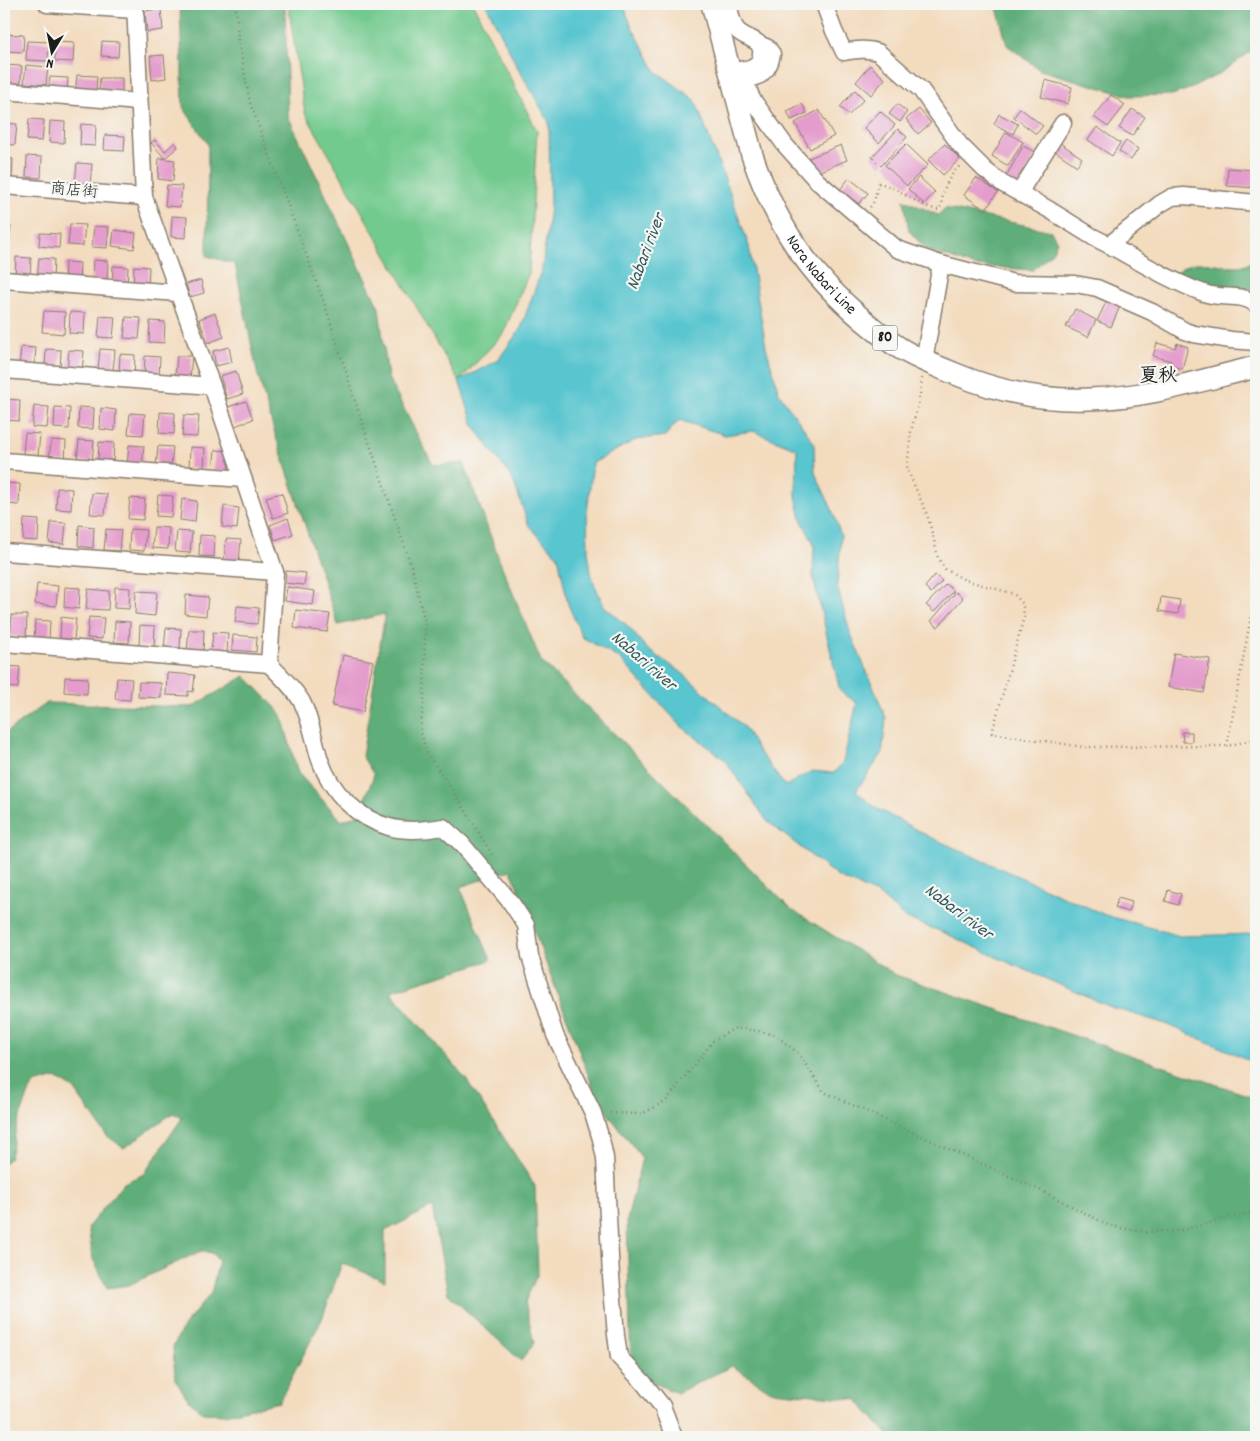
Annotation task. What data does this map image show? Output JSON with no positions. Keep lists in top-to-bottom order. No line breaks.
{"streets":{"main road":["Nara Nabari Line","80"],"street":["商店街"]},"districts":["夏秋"],"water":["Nabari river"],"north":"bottom"}
